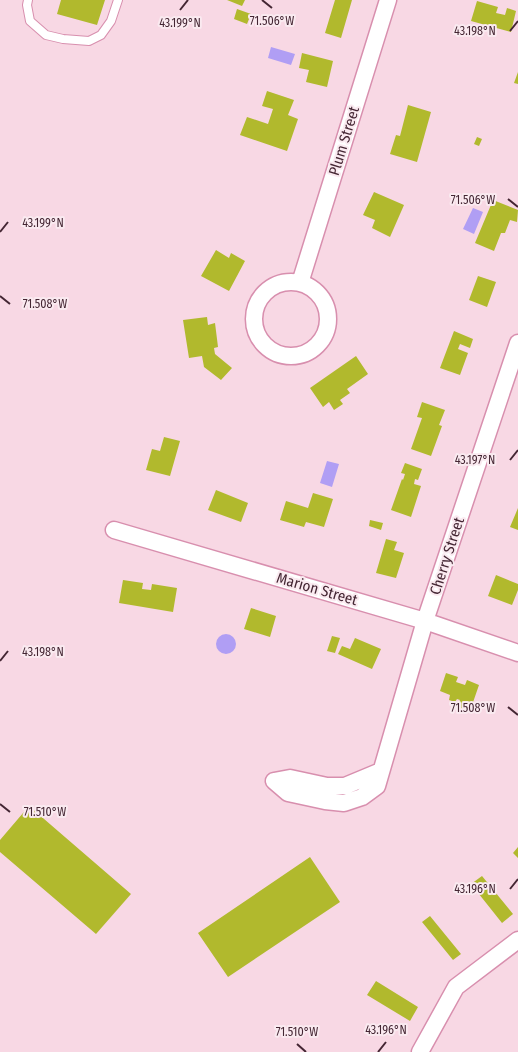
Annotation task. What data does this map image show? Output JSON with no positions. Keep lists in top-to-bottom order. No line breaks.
{"streets":{"street":["Plum Street","Cherry Street","Marion Street"]},"crossings":[["Cherry Street","Marion Street"]],"coordinates":["71.506°W","43.199°N","43.198°N","71.508°W","43.197°N","71.510°W","43.196°N"]}
